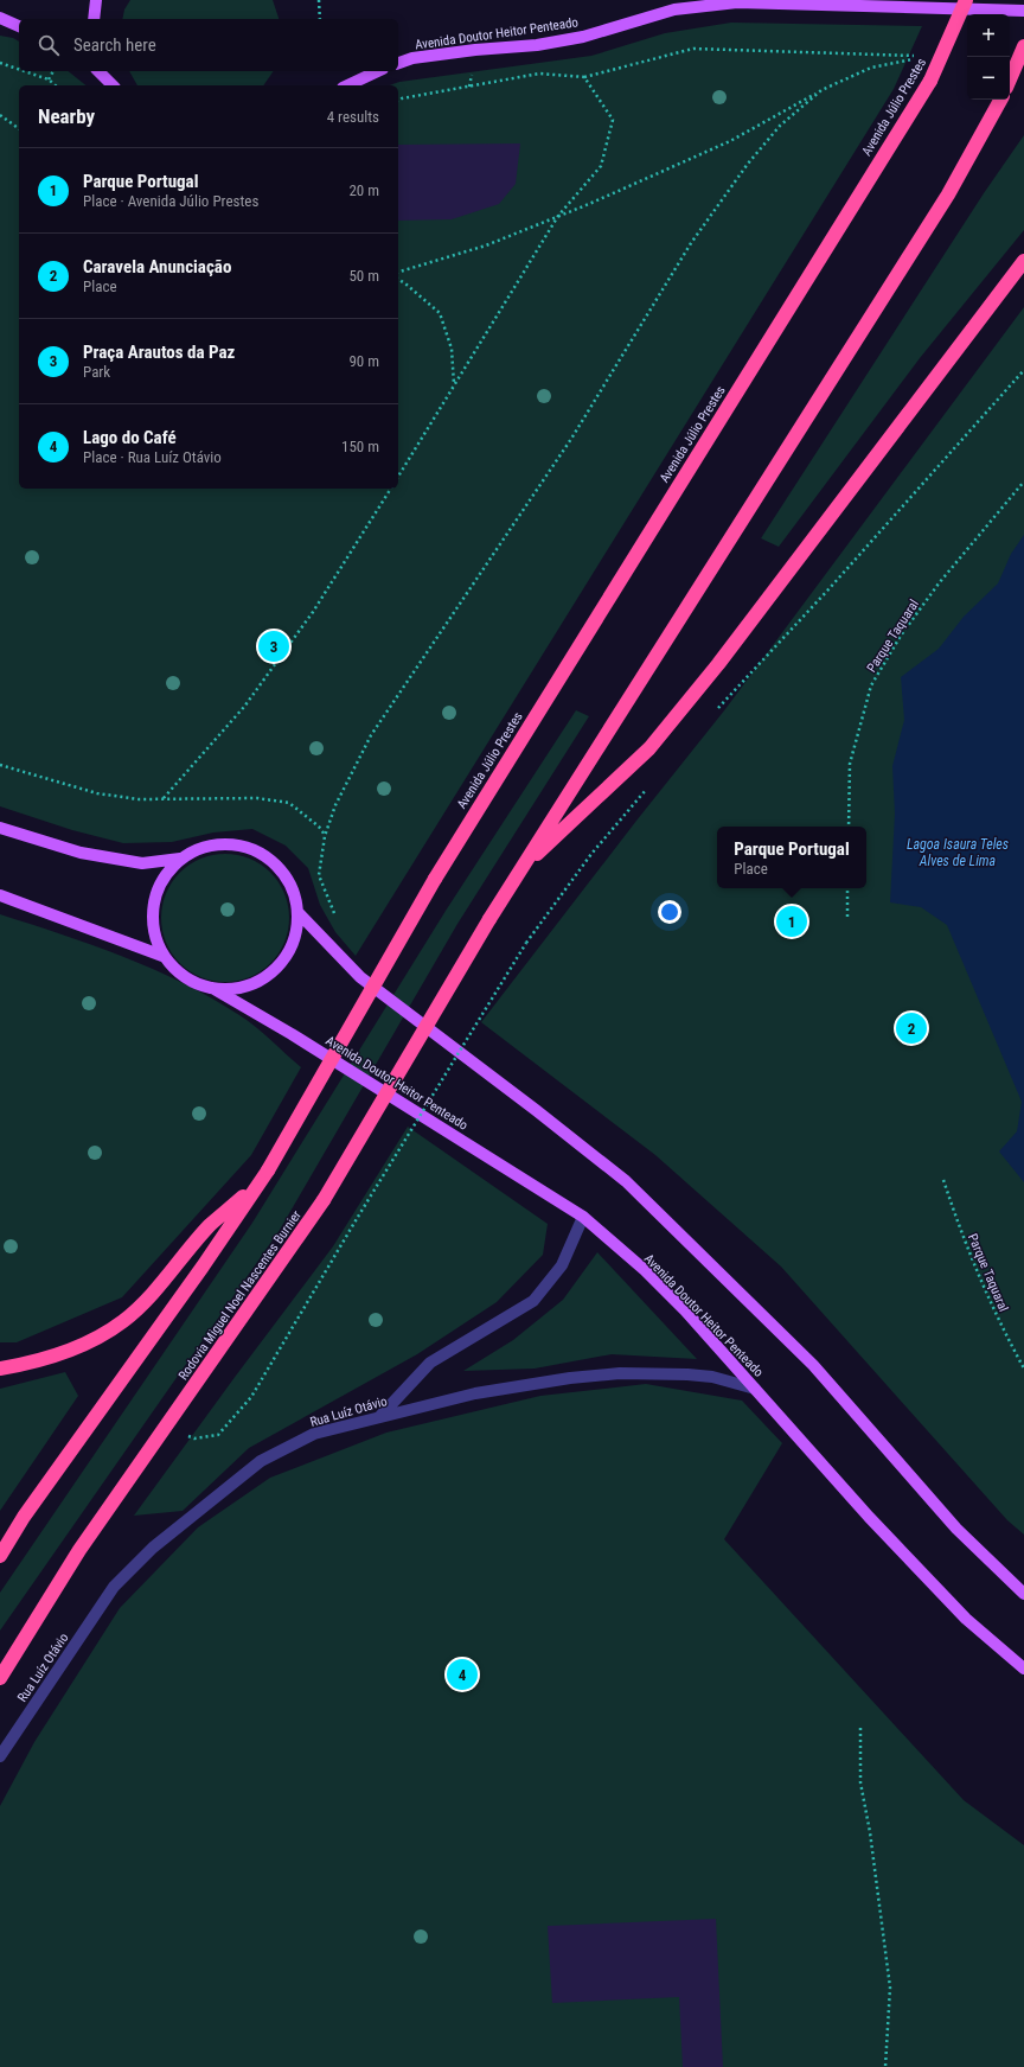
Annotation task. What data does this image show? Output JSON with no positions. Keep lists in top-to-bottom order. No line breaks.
{"streets":{"highway":["Avenida Júlio Prestes","Rodovia Miguel Noel Nascentes Burnier"],"main road":["Avenida Doutor Heitor Penteado"],"street":["Rua Luíz Otávio"],"path":["Parque Taquaral"]},"crossings":[["Avenida Doutor Heitor Penteado","Rua Luíz Otávio"]],"water":["Lagoa Isaura Teles Alves de Lima"],"page":{"map_buttons":["+","−"],"search":"Search here","heading":["Nearby","4 results"],"list":[{"mark":"1","name":"Parque Portugal","note":"Place · Avenida Júlio Prestes","value":"20 m"},{"mark":"2","name":"Caravela Anunciação","note":"Place","value":"50 m"},{"mark":"3","name":"Praça Arautos da Paz","note":"Park","value":"90 m"},{"mark":"4","name":"Lago do Café","note":"Place · Rua Luíz Otávio","value":"150 m"}],"pins":["3","1","2","4"],"popup":["Parque Portugal","Place"]}}
